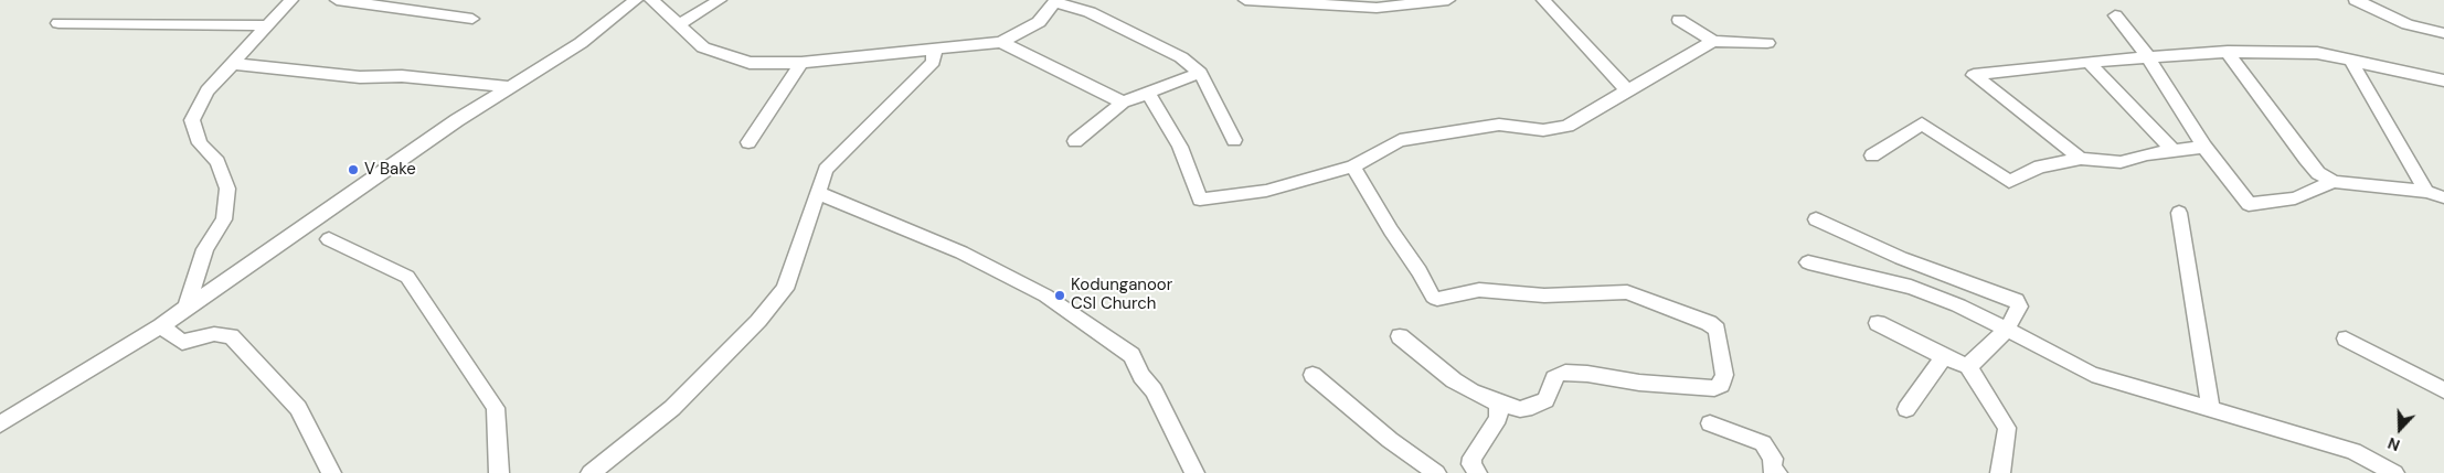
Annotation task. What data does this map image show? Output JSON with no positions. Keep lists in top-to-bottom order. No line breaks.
{"places":["V Bake","Kodunganoor CSI Church"],"north":"bottom"}
